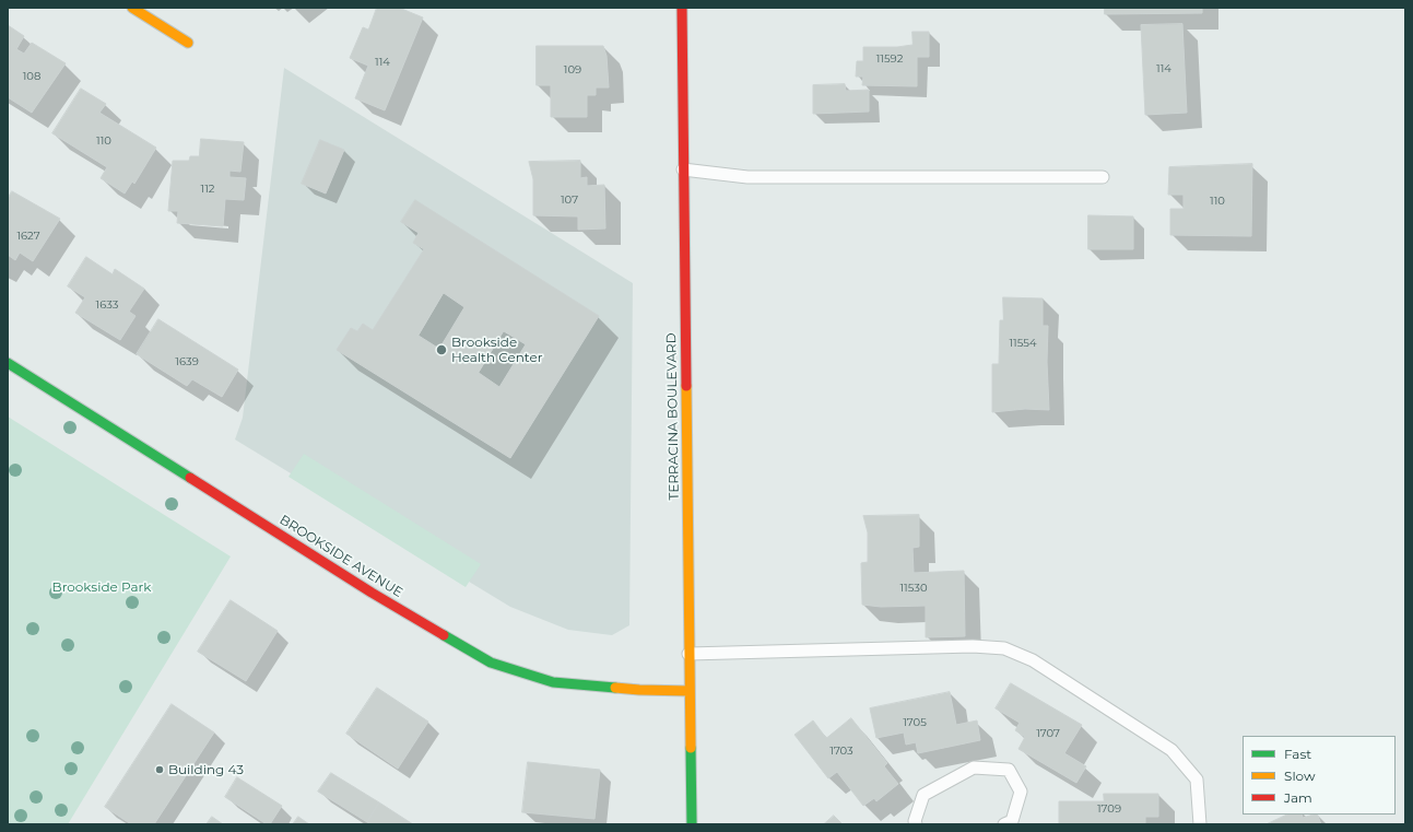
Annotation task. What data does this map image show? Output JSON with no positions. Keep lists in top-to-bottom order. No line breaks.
{"streets":{"street":["TERRACINA BOULEVARD","BROOKSIDE AVENUE"]},"crossings":[["TERRACINA BOULEVARD","BROOKSIDE AVENUE"]],"parks":["Brookside Park"],"places":["Brookside Health Center","Building 43"],"house_numbers":["11592","114","114","109","108","110","112","107","110","1627","1633","11554","1639","11530","1705","1707","1703","1709"],"legend":["Fast","Slow","Jam"]}
